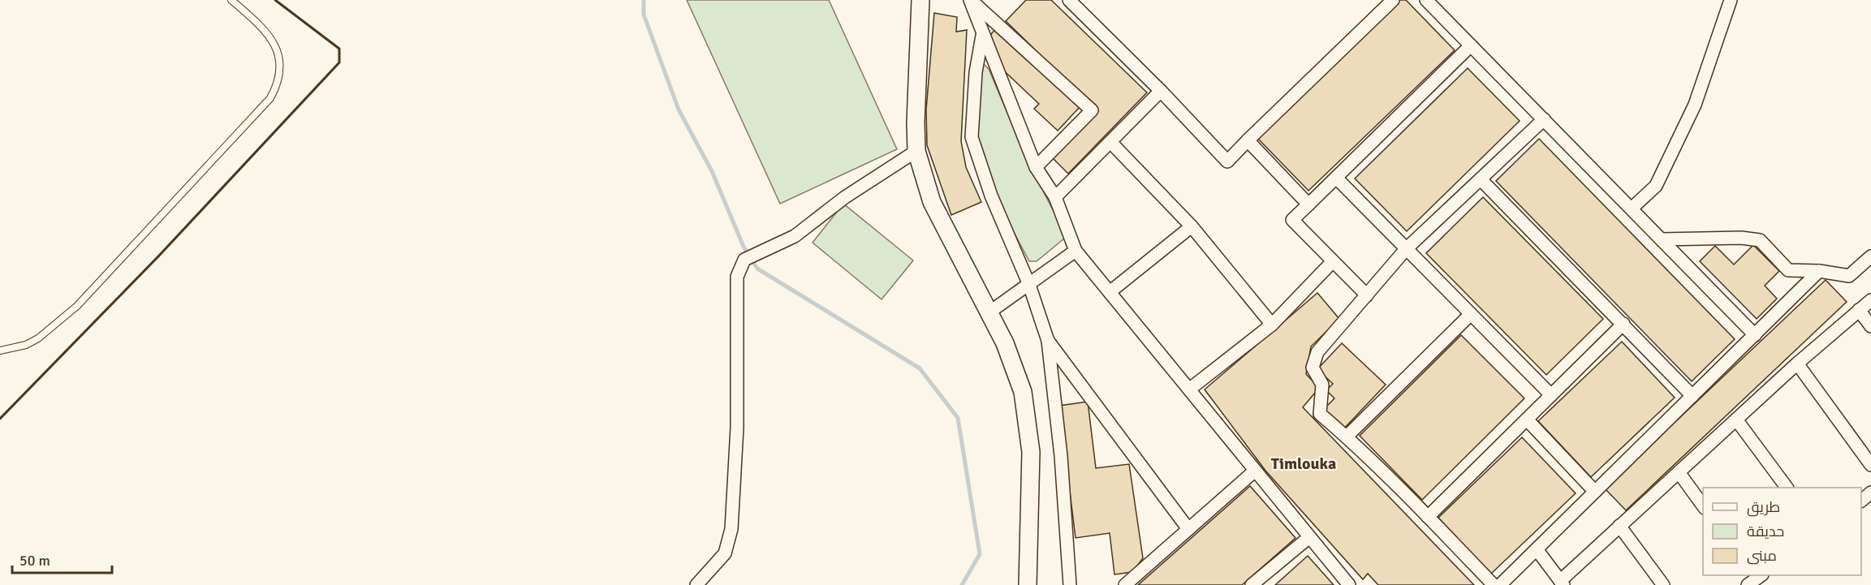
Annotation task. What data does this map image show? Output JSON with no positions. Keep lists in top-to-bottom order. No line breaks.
{"districts":["Timlouka"],"legend":["طريق","حديقة","مبنى"],"scale_bar":"50 m"}
